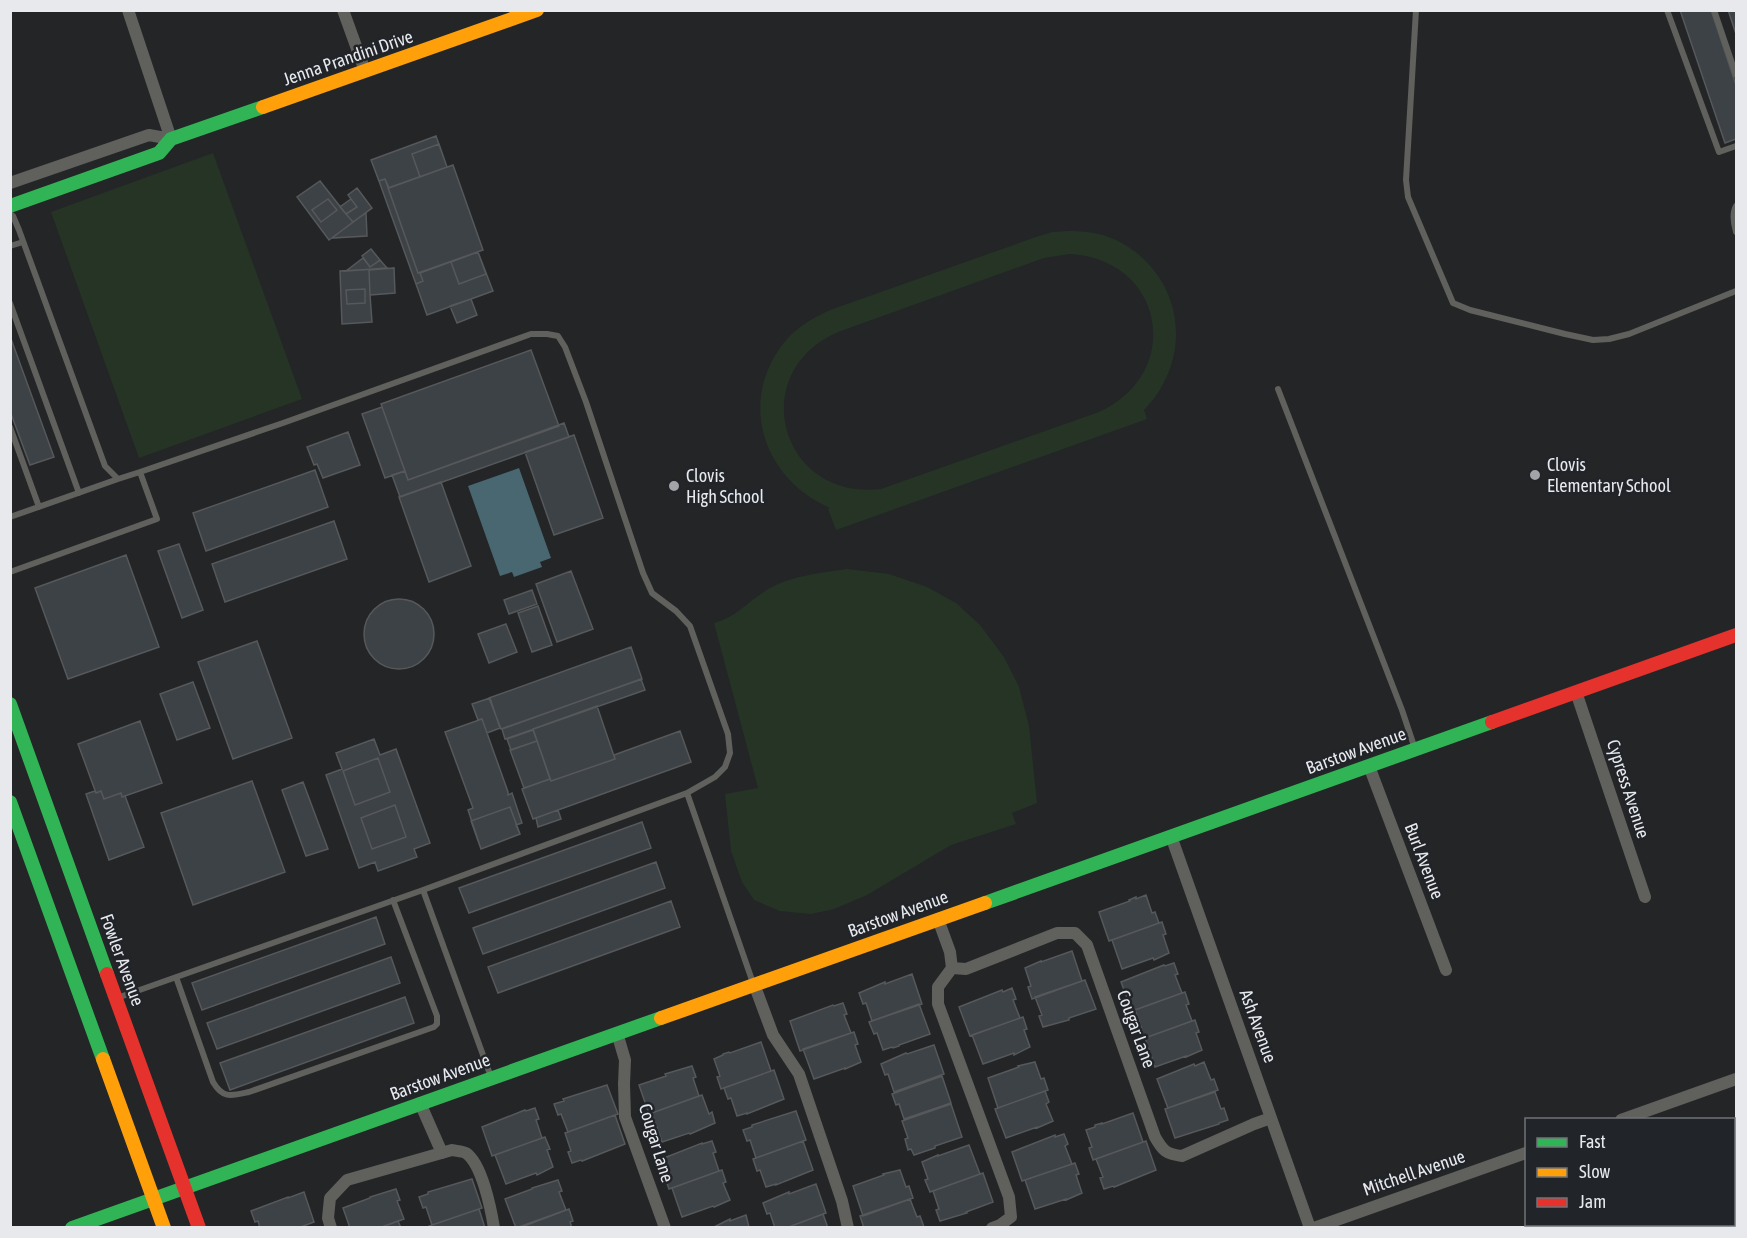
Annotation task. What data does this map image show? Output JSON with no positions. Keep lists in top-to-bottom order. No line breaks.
{"streets":{"street":["Jenna Prandini Drive","Barstow Avenue","Cypress Avenue","Burl Avenue","Fowler Avenue","Ash Avenue","Cougar Lane","Mitchell Avenue"]},"crossings":[["Barstow Avenue","Cypress Avenue"],["Barstow Avenue","Burl Avenue"],["Barstow Avenue","Fowler Avenue"],["Barstow Avenue","Ash Avenue"],["Barstow Avenue","Cougar Lane"],["Ash Avenue","Cougar Lane"],["Ash Avenue","Mitchell Avenue"]],"places":["Clovis Elementary School","Clovis High School"],"legend":["Fast","Slow","Jam"]}
